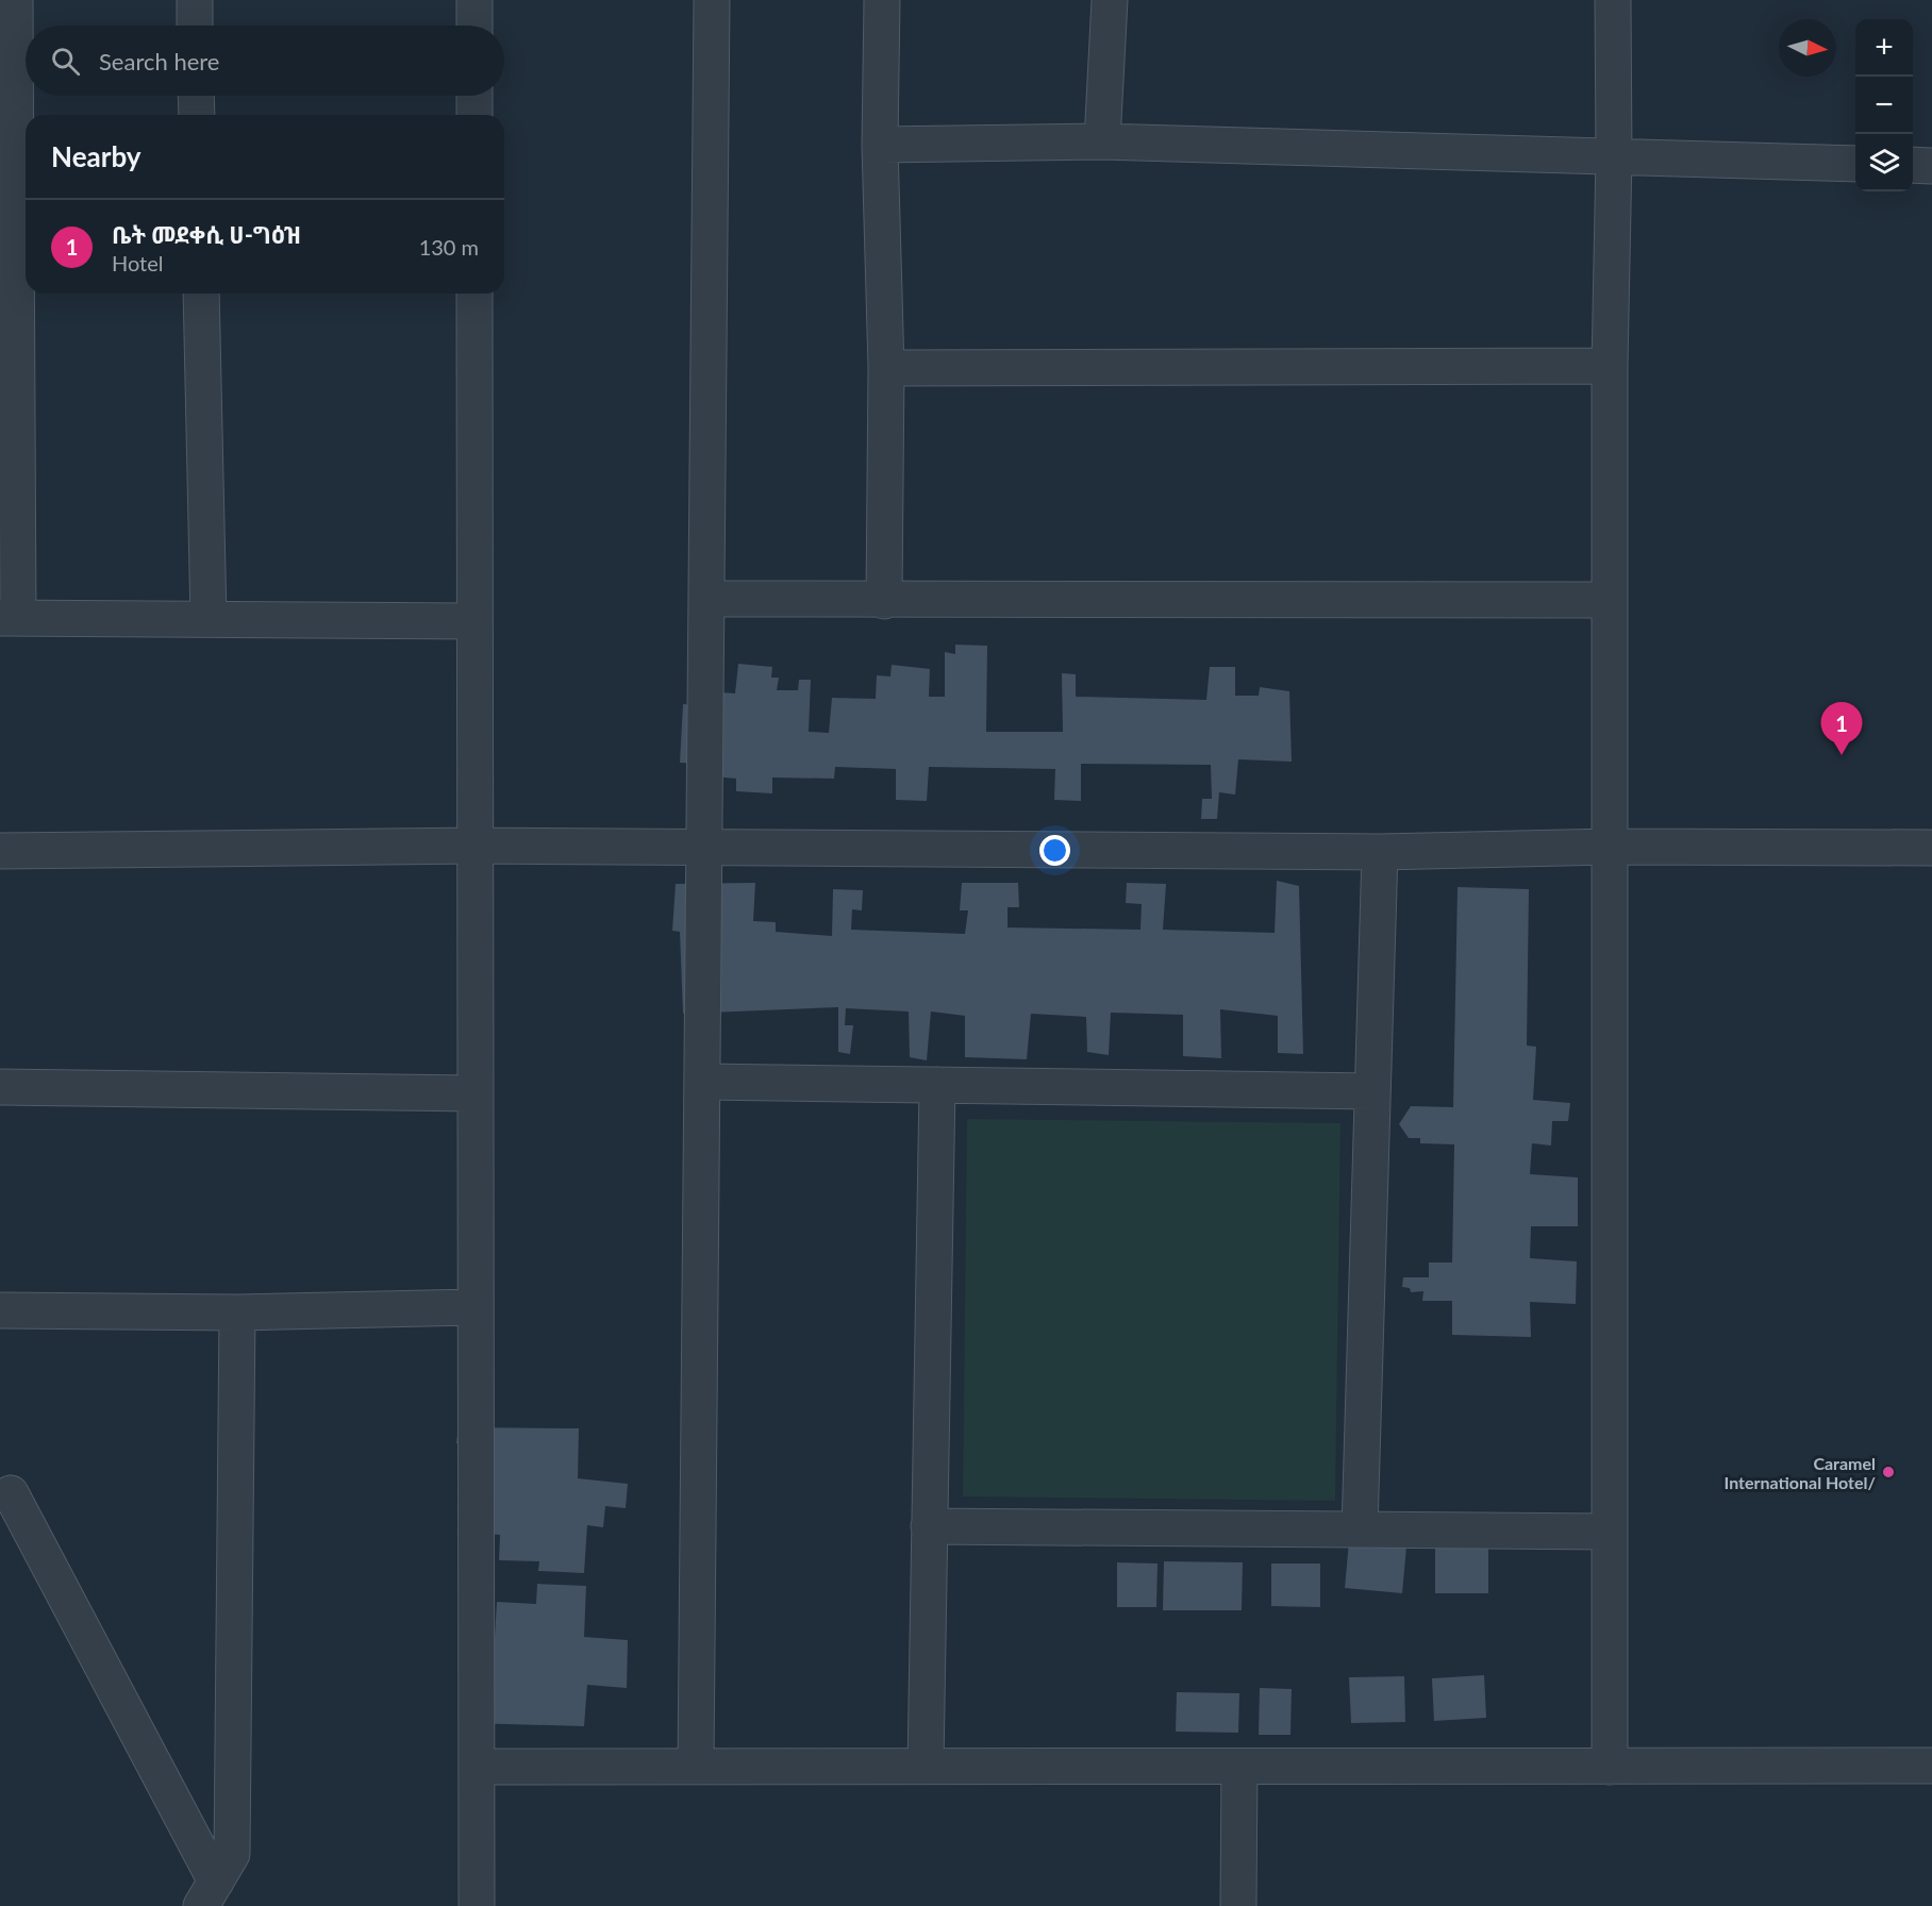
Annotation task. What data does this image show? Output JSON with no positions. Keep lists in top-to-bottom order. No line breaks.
{"places":["Caramel International Hotel/"],"north":"right","page":{"map_buttons":["+","−"],"search":"Search here","heading":"Nearby","list":[{"mark":"1","name":"ቤት መደቀሲ ሀ-ግዕዝ","note":"Hotel","value":"130 m"}],"pins":"1"}}
